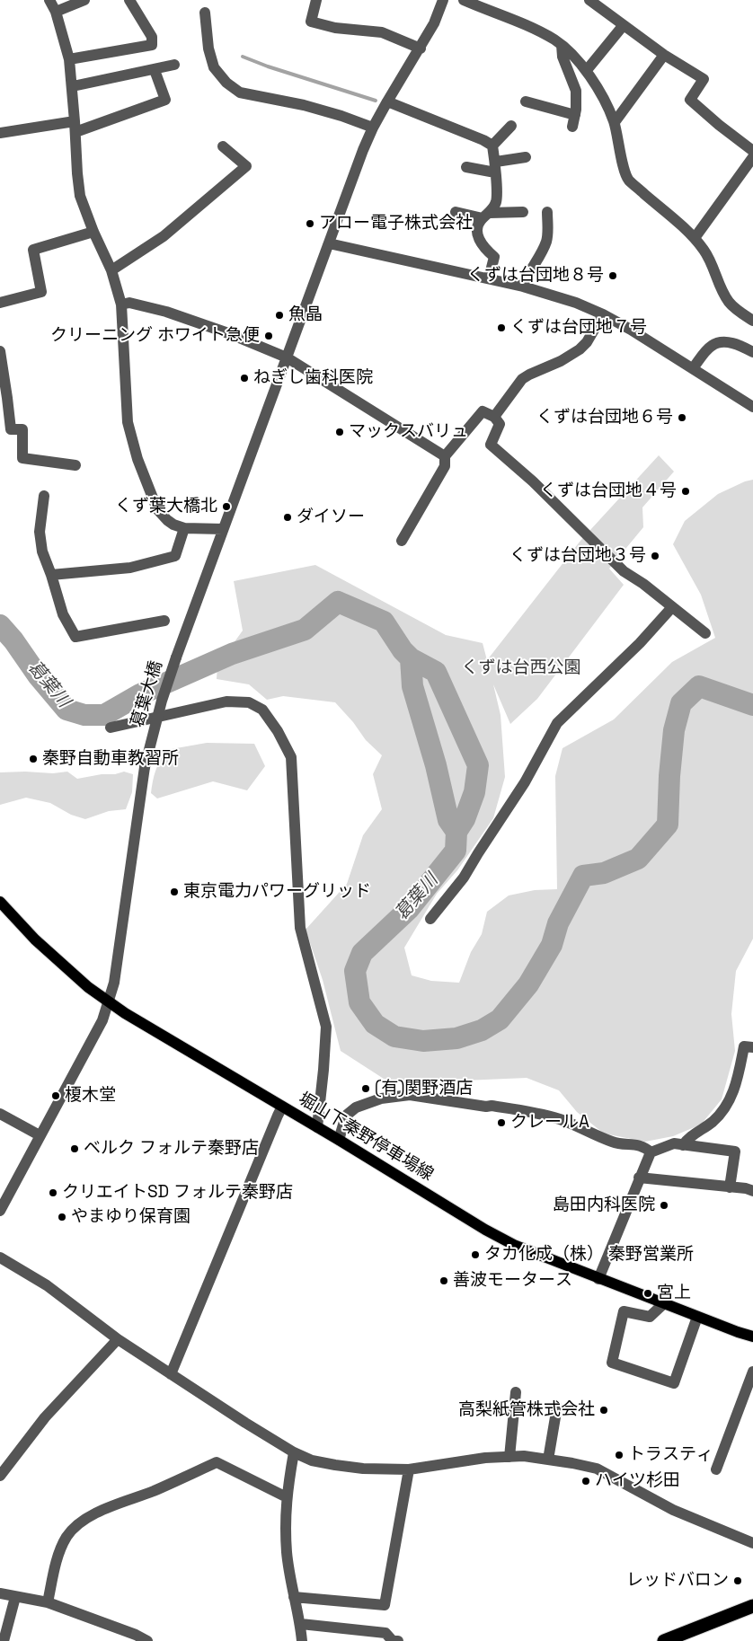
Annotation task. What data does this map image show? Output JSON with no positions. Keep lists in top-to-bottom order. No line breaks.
{"streets":{"main road":["堀山下秦野停車場線"],"street":["葛葉大橋"]},"crossings":[["葛葉大橋","堀山下秦野停車場線"]],"water":["葛葉川"],"parks":["くずは台西公園"],"places":["アロー電子株式会社","くずは台団地８号","魚晶","くずは台団地７号","クリーニング ホワイト急便","ねぎし歯科医院","くずは台団地６号","マックスバリュ","くずは台団地４号","くず葉大橋北","ダイソー","くずは台団地３号","秦野自動車教習所","東京電力パワーグリッド","(有)関野酒店","榎木堂","クレールA","ベルク フォルテ秦野店","クリエイトSD フォルテ秦野店","島田内科医院","やまゆり保育園","タカ化成（株） 秦野営業所","善波モータース","宮上","高梨紙管株式会社","トラスティ","ハイツ杉田","レッドバロン"]}
